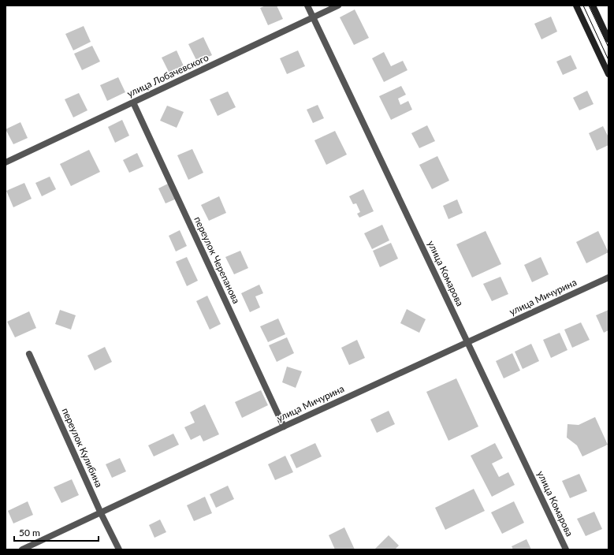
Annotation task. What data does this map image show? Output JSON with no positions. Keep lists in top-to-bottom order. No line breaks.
{"streets":{"street":["улица Лобачевского","переулок Черепанова","улица Комарова","улица Мичурина","переулок Кулибина"]},"crossings":[["улица Лобачевского","переулок Черепанова"],["улица Лобачевского","улица Комарова"],["переулок Черепанова","улица Мичурина"],["улица Комарова","улица Мичурина"],["улица Мичурина","переулок Кулибина"]],"scale_bar":"50 m"}
